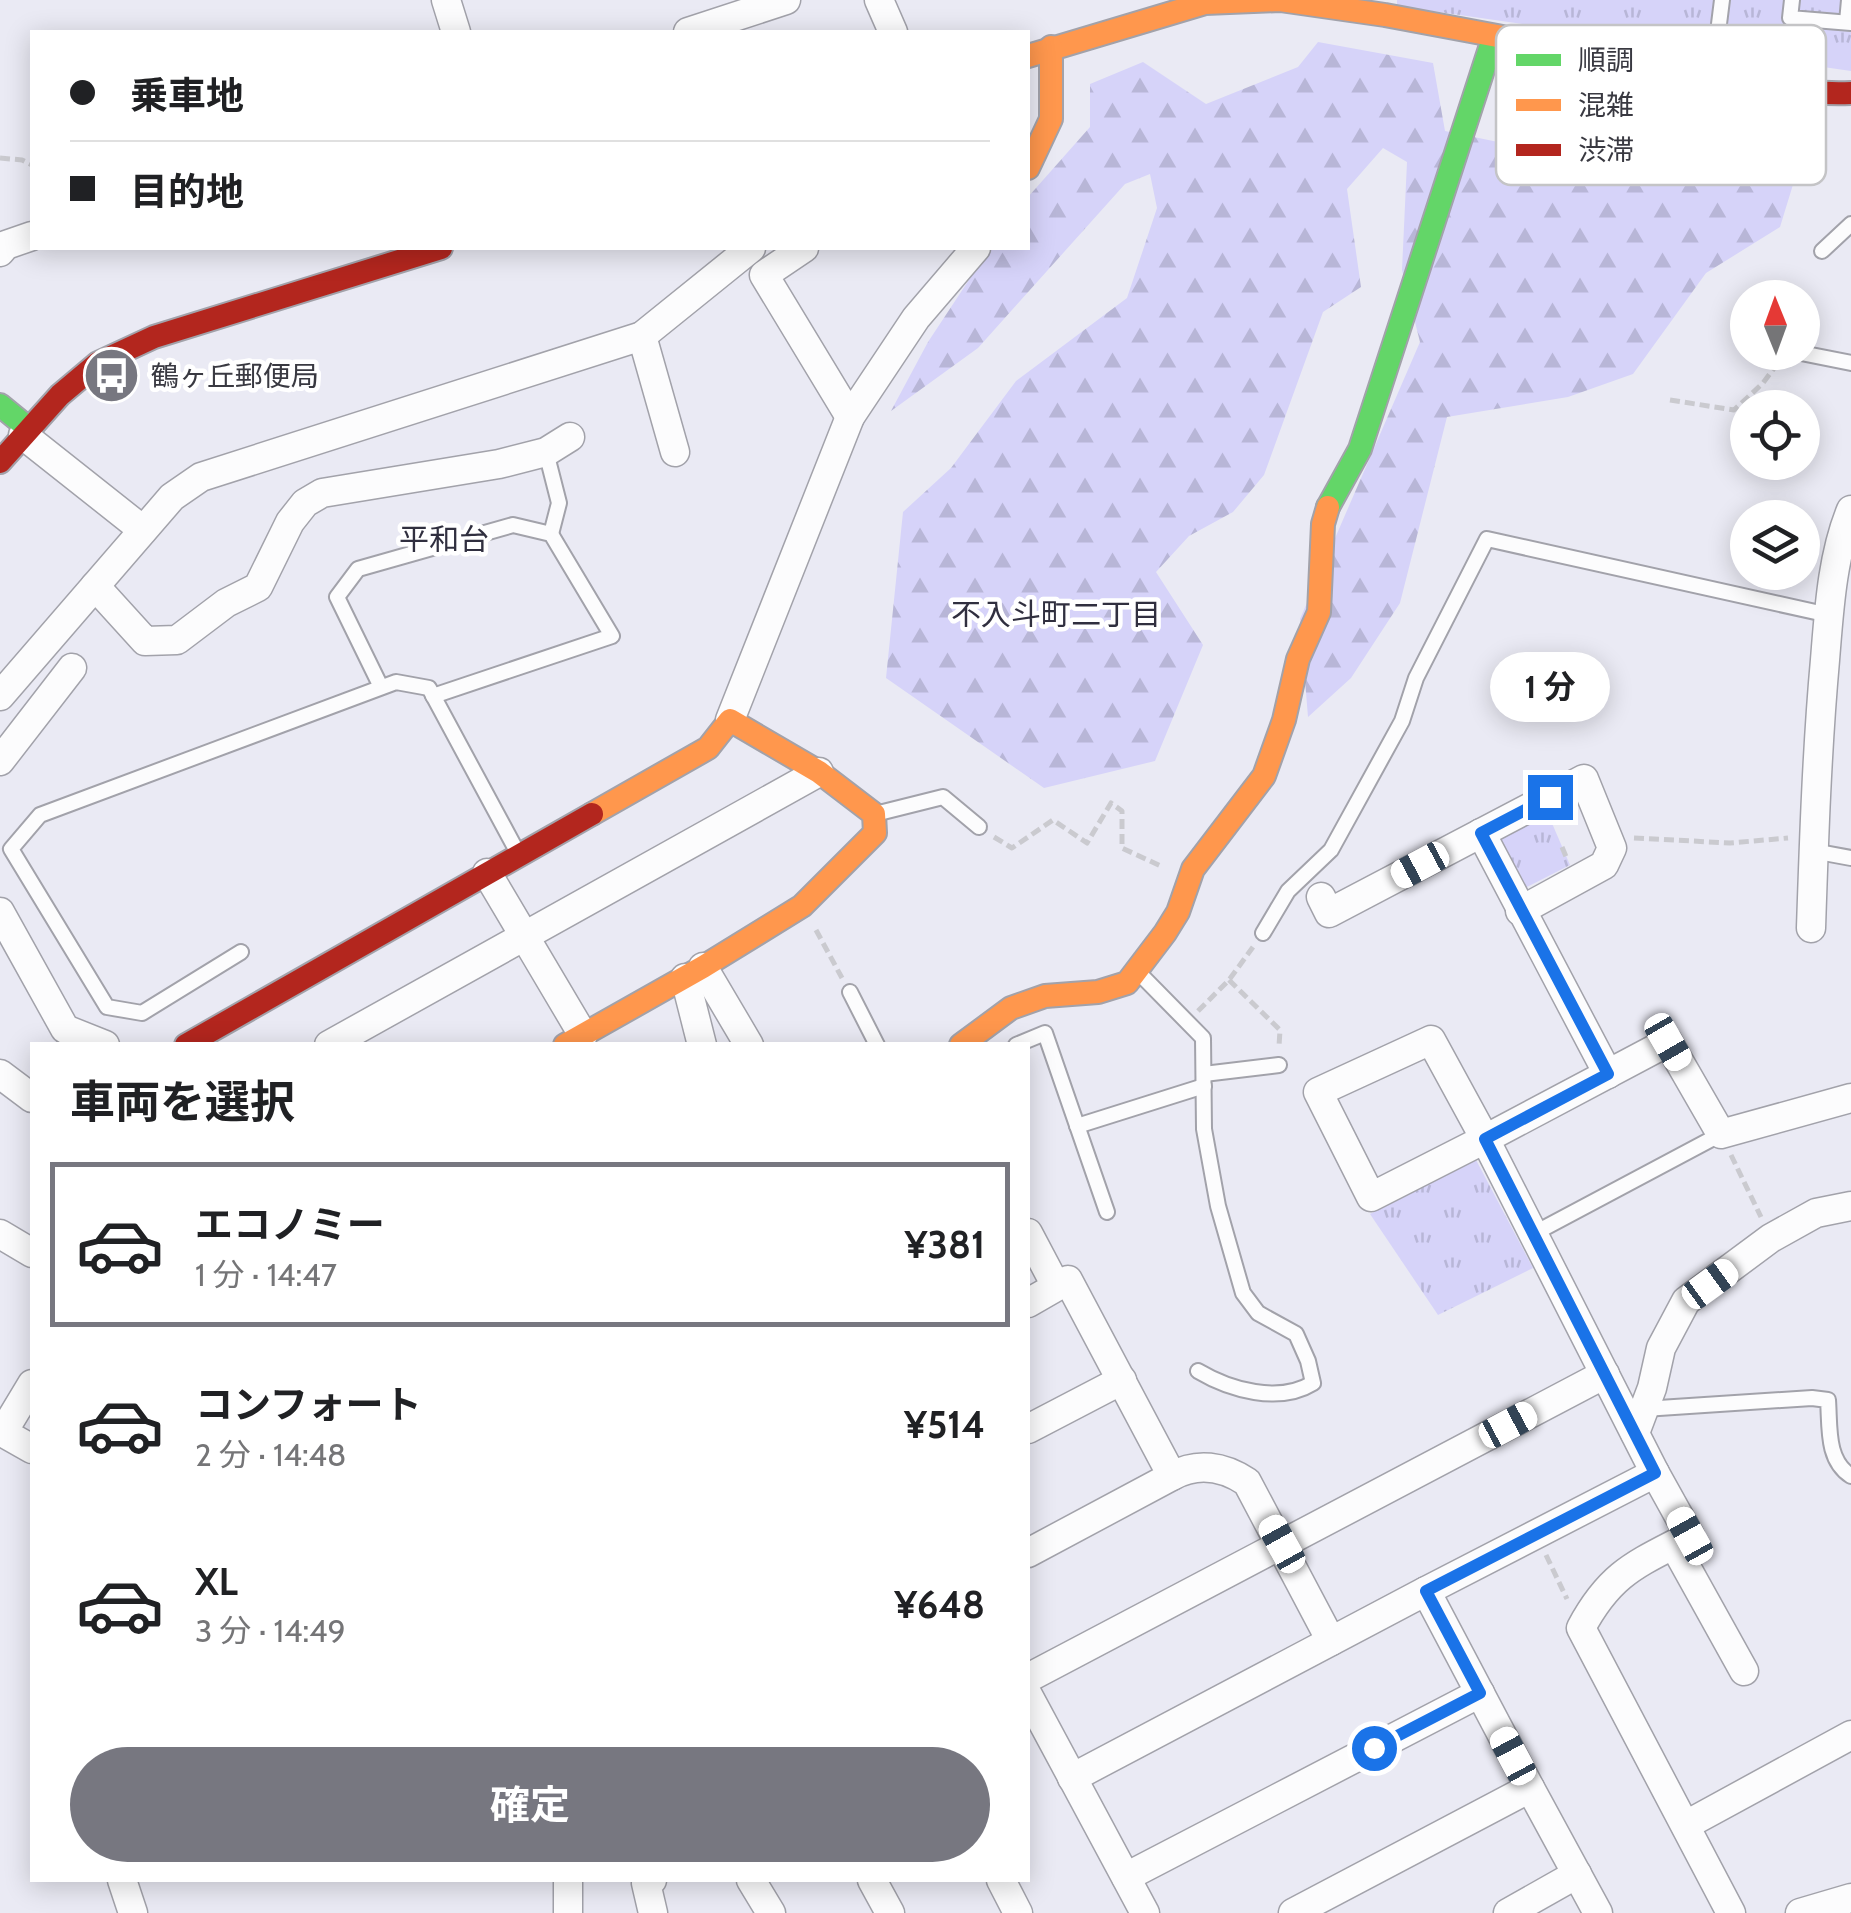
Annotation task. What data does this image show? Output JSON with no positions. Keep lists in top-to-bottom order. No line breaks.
{"districts":["平和台","不入斗町二丁目"],"places":{"bus stop":["鶴ヶ丘郵便局"]},"legend":["順調","混雑","渋滞"],"north":"top","page":{"banner":["乗車地","目的地"],"bubble":"1 分","heading":"車両を選択","list":[{"name":"エコノミー","note":"1 分 · 14:47","value":"¥381"},{"name":"コンフォート","note":"2 分 · 14:48","value":"¥514"},{"name":"XL","note":"3 分 · 14:49","value":"¥648"}],"buttons":"確定"}}
